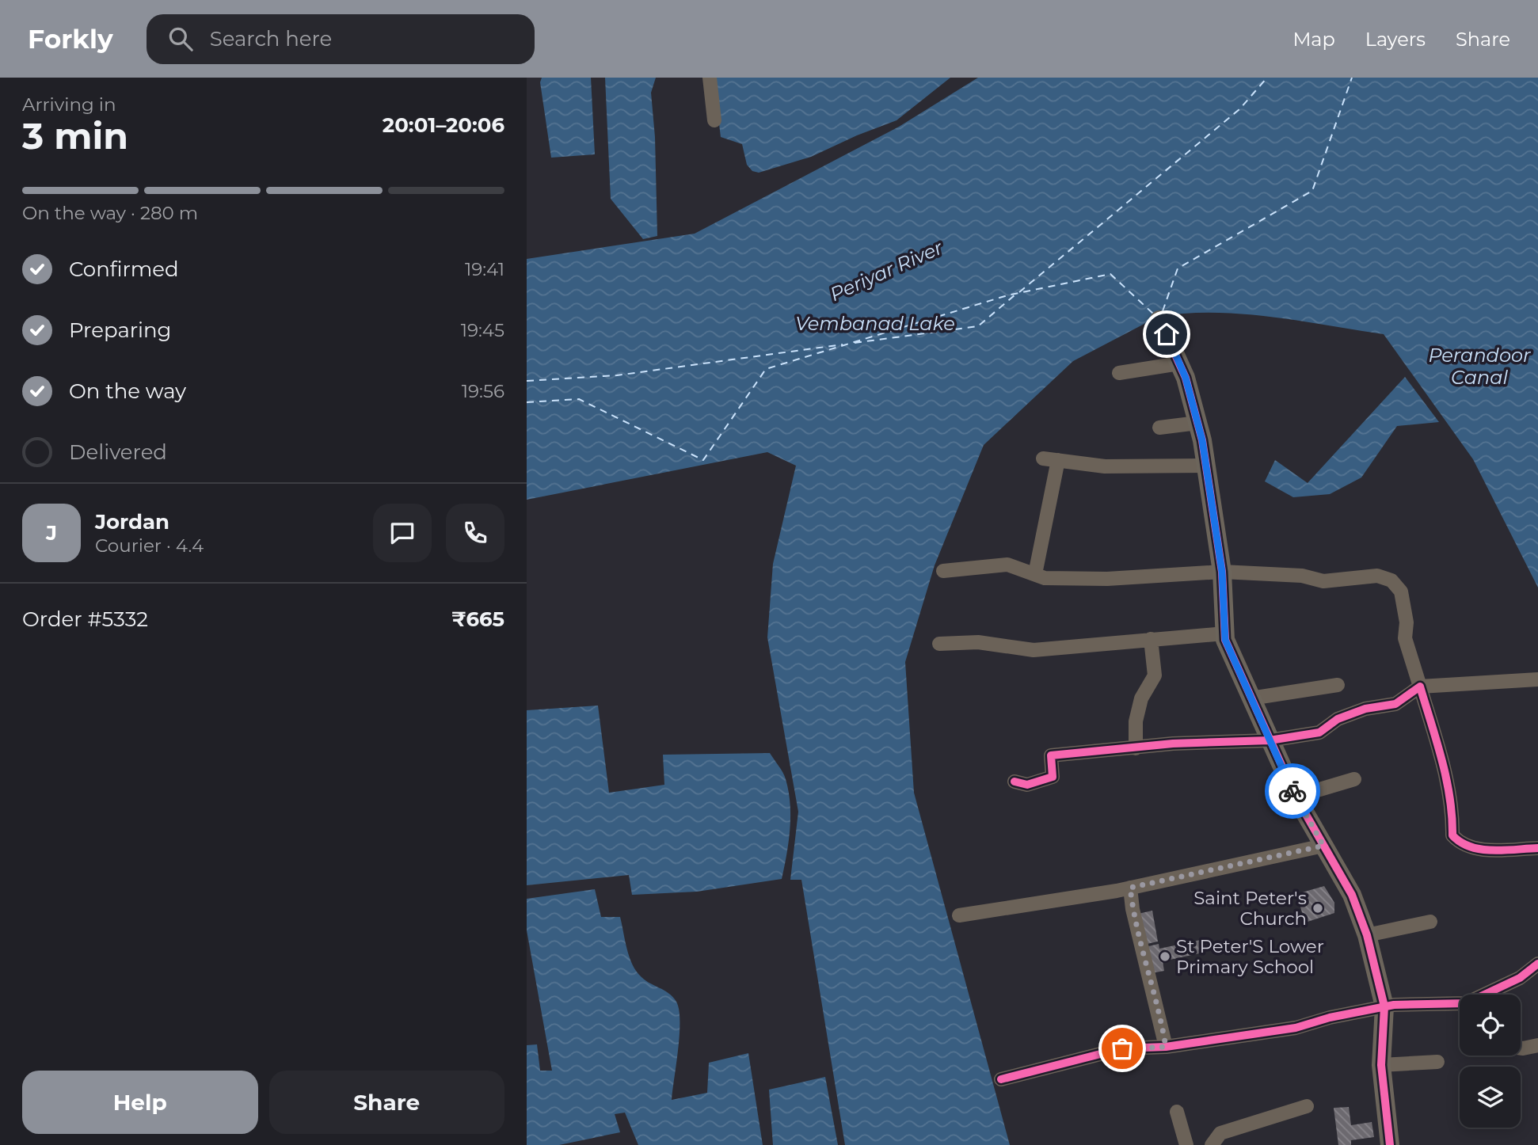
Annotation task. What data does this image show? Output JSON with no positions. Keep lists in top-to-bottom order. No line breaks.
{"water":["Periyar River","Vembanad Lake","Perandoor Canal"],"places":["Saint Peter's Church","St Peter'S Lower Primary School"],"page":{"header":"Forkly","search":"Search here","nav":["Map","Layers","Share"],"heading":["3 min","Arriving in","20:01–20:06"],"panel":["Jordan","Courier · 4.4","Order #5332","₹665"],"bar":"On the way · 280 m","list":[["Confirmed","19:41"],["Preparing","19:45"],["On the way","19:56"],"Delivered"],"round":"J","buttons":["Help","Share"]}}
